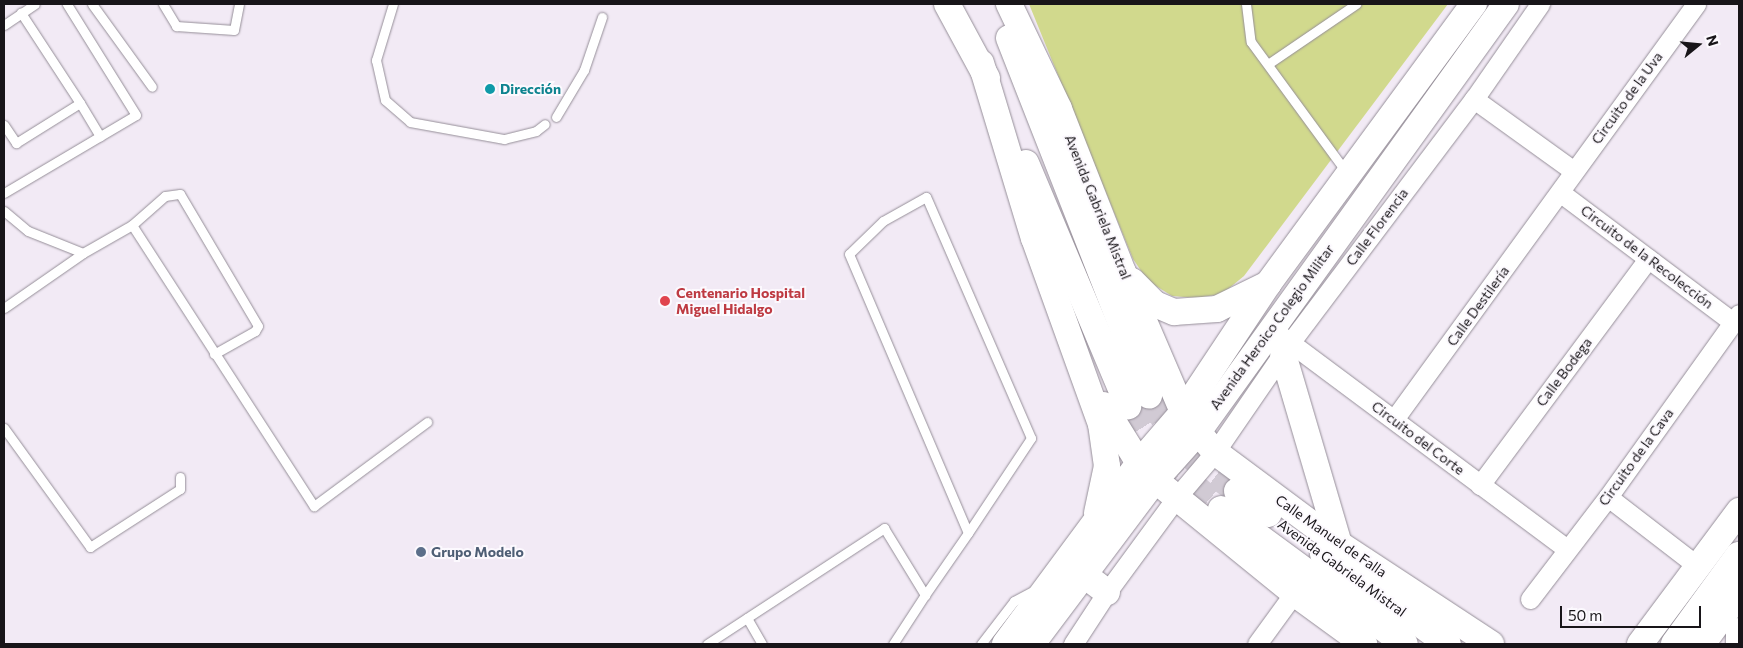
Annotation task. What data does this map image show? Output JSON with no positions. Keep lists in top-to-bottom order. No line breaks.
{"streets":{"street":["Circuito de la Uva","Avenida Gabriela Mistral","Calle Florencia","Circuito de la Recolección","Calle Destilería","Avenida Heroico Colegio Militar","Calle Bodega","Circuito del Corte","Circuito de la Cava","Calle Manuel de Falla"]},"crossings":[["Circuito de la Uva","Circuito de la Recolección"],["Circuito de la Uva","Calle Destilería"],["Avenida Gabriela Mistral","Avenida Heroico Colegio Militar"],["Avenida Gabriela Mistral","Calle Manuel de Falla"],["Calle Florencia","Avenida Heroico Colegio Militar"],["Calle Florencia","Circuito del Corte"],["Calle Florencia","Calle Manuel de Falla"],["Circuito de la Recolección","Calle Destilería"],["Circuito de la Recolección","Calle Bodega"],["Circuito de la Recolección","Circuito de la Cava"],["Calle Destilería","Circuito del Corte"],["Avenida Heroico Colegio Militar","Circuito del Corte"],["Avenida Heroico Colegio Militar","Calle Manuel de Falla"],["Calle Bodega","Circuito del Corte"],["Circuito del Corte","Circuito de la Cava"]],"places":["Dirección","Centenario Hospital Miguel Hidalgo","Grupo Modelo"],"scale_bar":"50 m","north":"right"}
